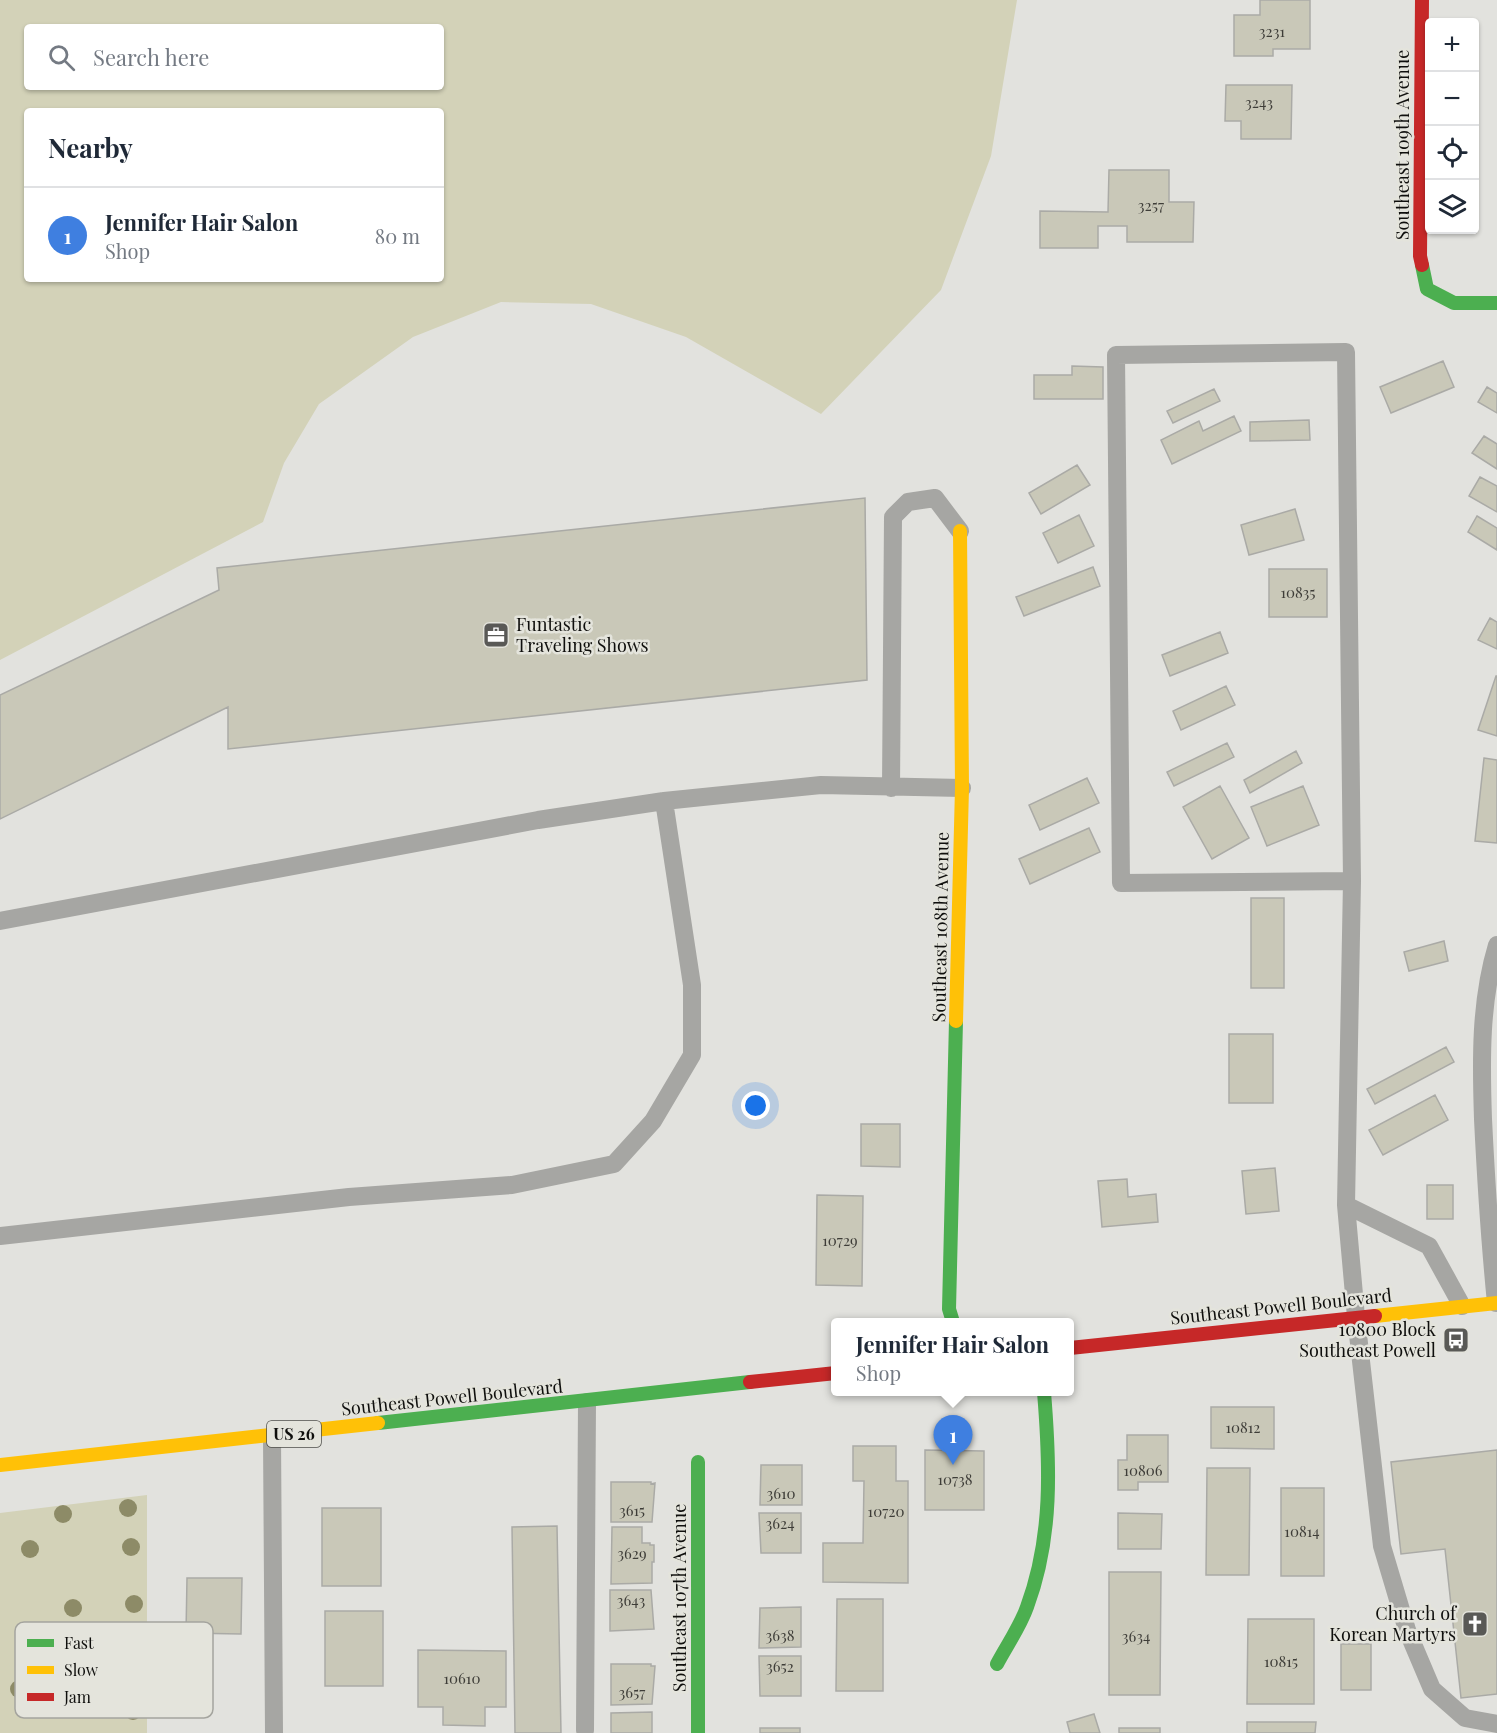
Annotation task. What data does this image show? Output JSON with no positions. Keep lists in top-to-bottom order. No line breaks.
{"streets":{"street":["Southeast 109th Avenue","Southeast 108th Avenue","Southeast Powell Boulevard","US 26","Southeast 107th Avenue"]},"places":{"office":["Funtastic Traveling Shows"],"bus stop":["10800 Block Southeast Powell"],"church":["Church of Korean Martyrs"]},"house_numbers":["3231","3243","3257","10835","10729","10812","10806","10738","3610","3615","10720","3624","10814","3629","3643","3638","3634","10815","3652","10610","3657"],"legend":["Fast","Slow","Jam"],"page":{"map_buttons":["+","−"],"search":"Search here","heading":"Nearby","list":[{"mark":"1","name":"Jennifer Hair Salon","note":"Shop","value":"80 m"}],"popup":["Jennifer Hair Salon","Shop"],"pins":"1"}}
